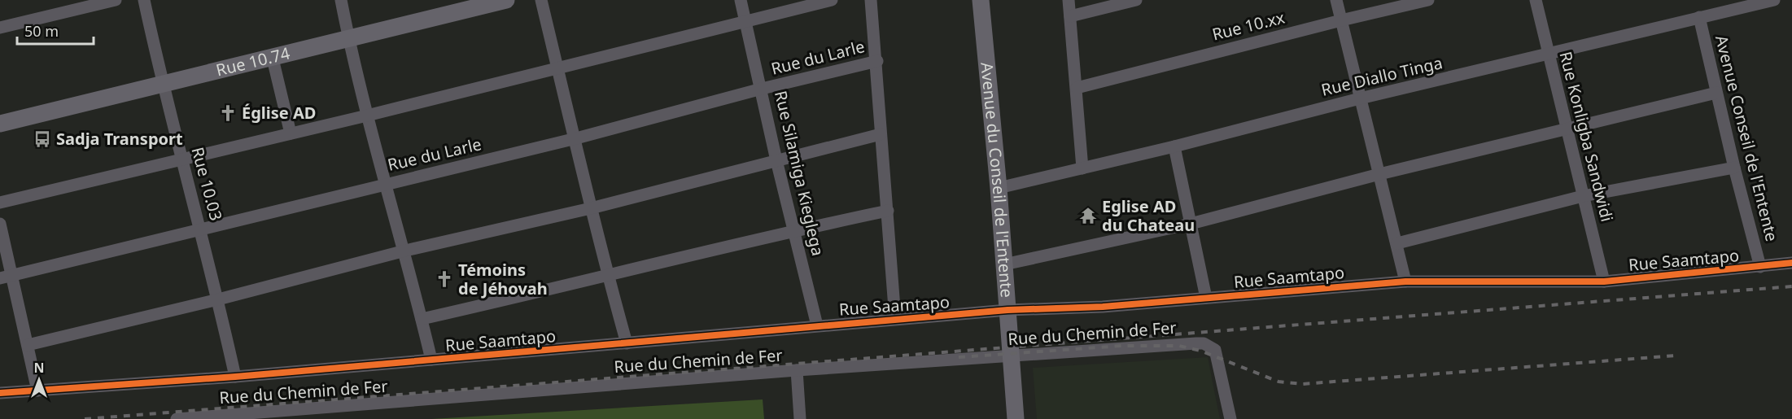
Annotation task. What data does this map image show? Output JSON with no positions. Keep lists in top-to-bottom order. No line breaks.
{"streets":{"main road":["Rue 10.74","Avenue du Conseil de l'Entente"],"street":["Rue 10.xx","Rue du Larle","Rue Diallo Tinga","Rue Konligba Sandwidi","Avenue Conseil de l'Entente","Rue Silamiga Kieglega","Rue 10.03","Rue Saamtapo","Rue du Chemin de Fer"]},"crossings":[["Rue du Larle","Rue Silamiga Kieglega"],["Rue du Larle","Rue 10.03"],["Rue 10.74","Rue 10.03"],["Rue Diallo Tinga","Rue Konligba Sandwidi"],["Rue Diallo Tinga","Avenue Conseil de l'Entente"],["Rue Diallo Tinga","Avenue du Conseil de l'Entente"],["Rue Konligba Sandwidi","Rue Saamtapo"],["Avenue Conseil de l'Entente","Rue Saamtapo"],["Rue Silamiga Kieglega","Rue Saamtapo"],["Avenue du Conseil de l'Entente","Rue Saamtapo"],["Avenue du Conseil de l'Entente","Rue du Chemin de Fer"],["Rue 10.03","Rue Saamtapo"]],"places":{"church":["Église AD","Témoins de Jéhovah"],"bus stop":["Sadja Transport"],"temple":["Eglise AD du Chateau"]},"scale_bar":"50 m","north":"top"}
